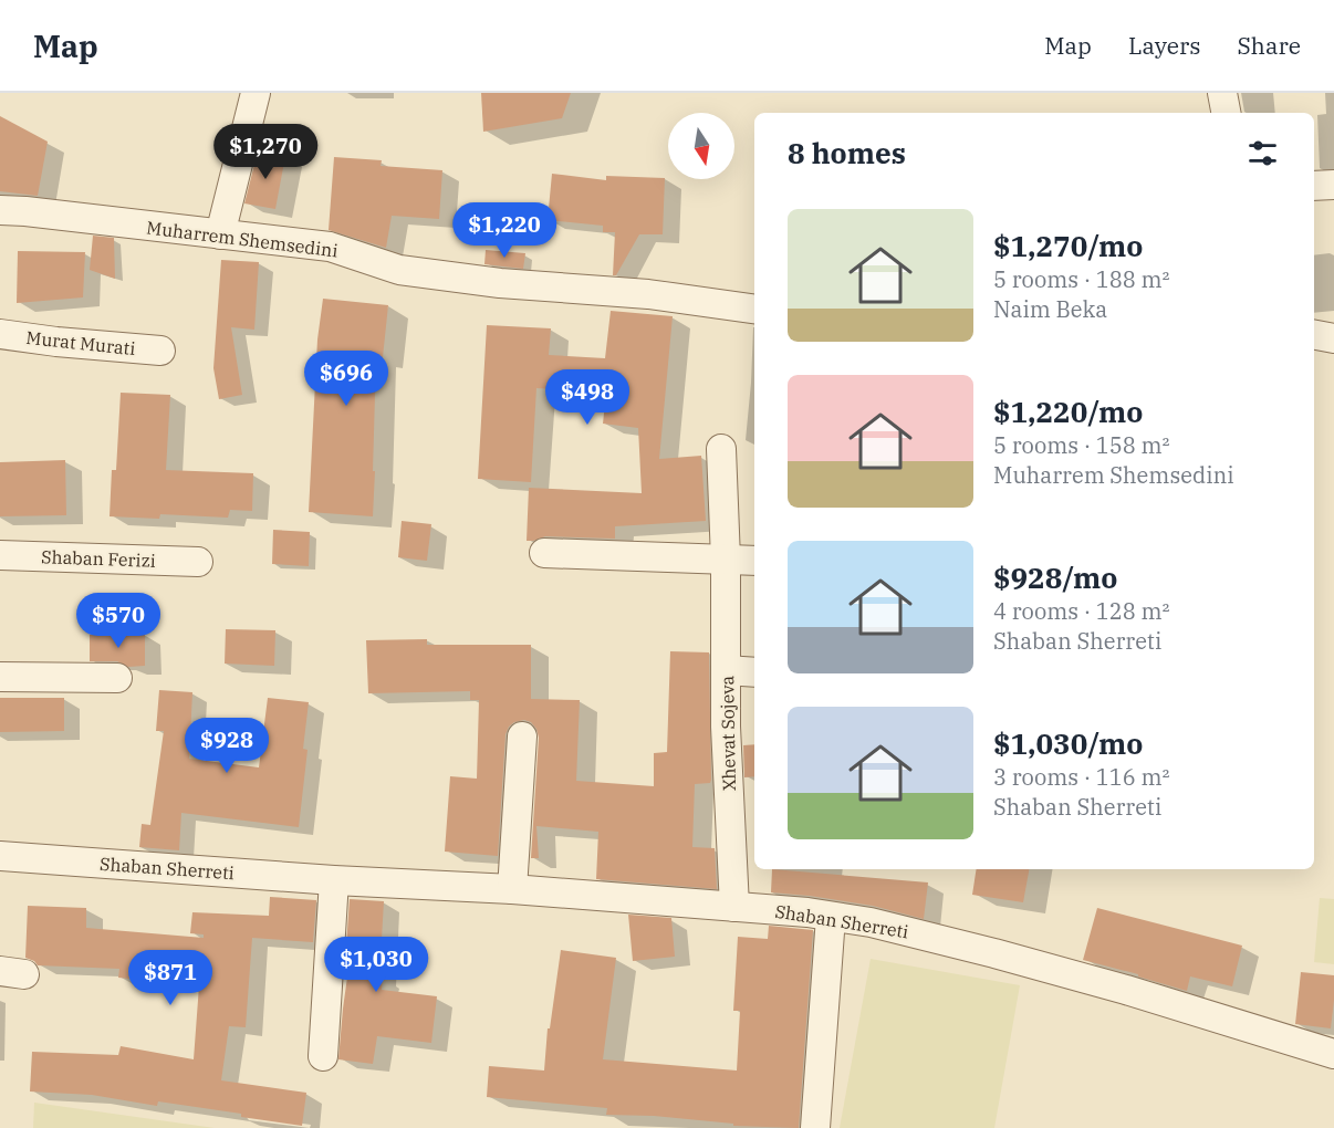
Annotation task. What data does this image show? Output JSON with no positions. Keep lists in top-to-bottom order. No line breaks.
{"streets":{"street":["Muharrem Shemsedini","Murat Murati","Shaban Ferizi","Xhevat Sojeva","Shaban Sherreti"]},"crossings":[["Xhevat Sojeva","Shaban Sherreti"]],"north":"bottom","page":{"header":"Map","nav":["Map","Layers","Share"],"heading":"8 homes","price":["$1,270","$1,220","$696","$498","$570","$928","$1,030","$871"],"list":[{"name":"$1,270/mo","note":"5 rooms · 188 m² · Naim Beka"},{"name":"$1,220/mo","note":"5 rooms · 158 m² · Muharrem Shemsedini"},{"name":"$928/mo","note":"4 rooms · 128 m² · Shaban Sherreti"},{"name":"$1,030/mo","note":"3 rooms · 116 m² · Shaban Sherreti"}]}}
